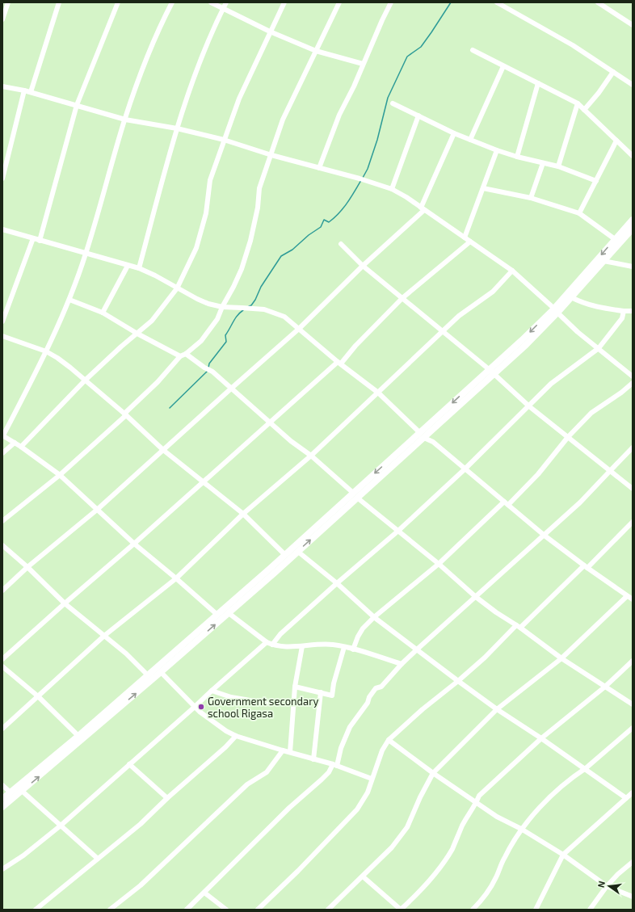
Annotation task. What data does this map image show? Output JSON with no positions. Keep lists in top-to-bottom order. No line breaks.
{"places":["Government secondary school Rigasa"],"north":"left"}
